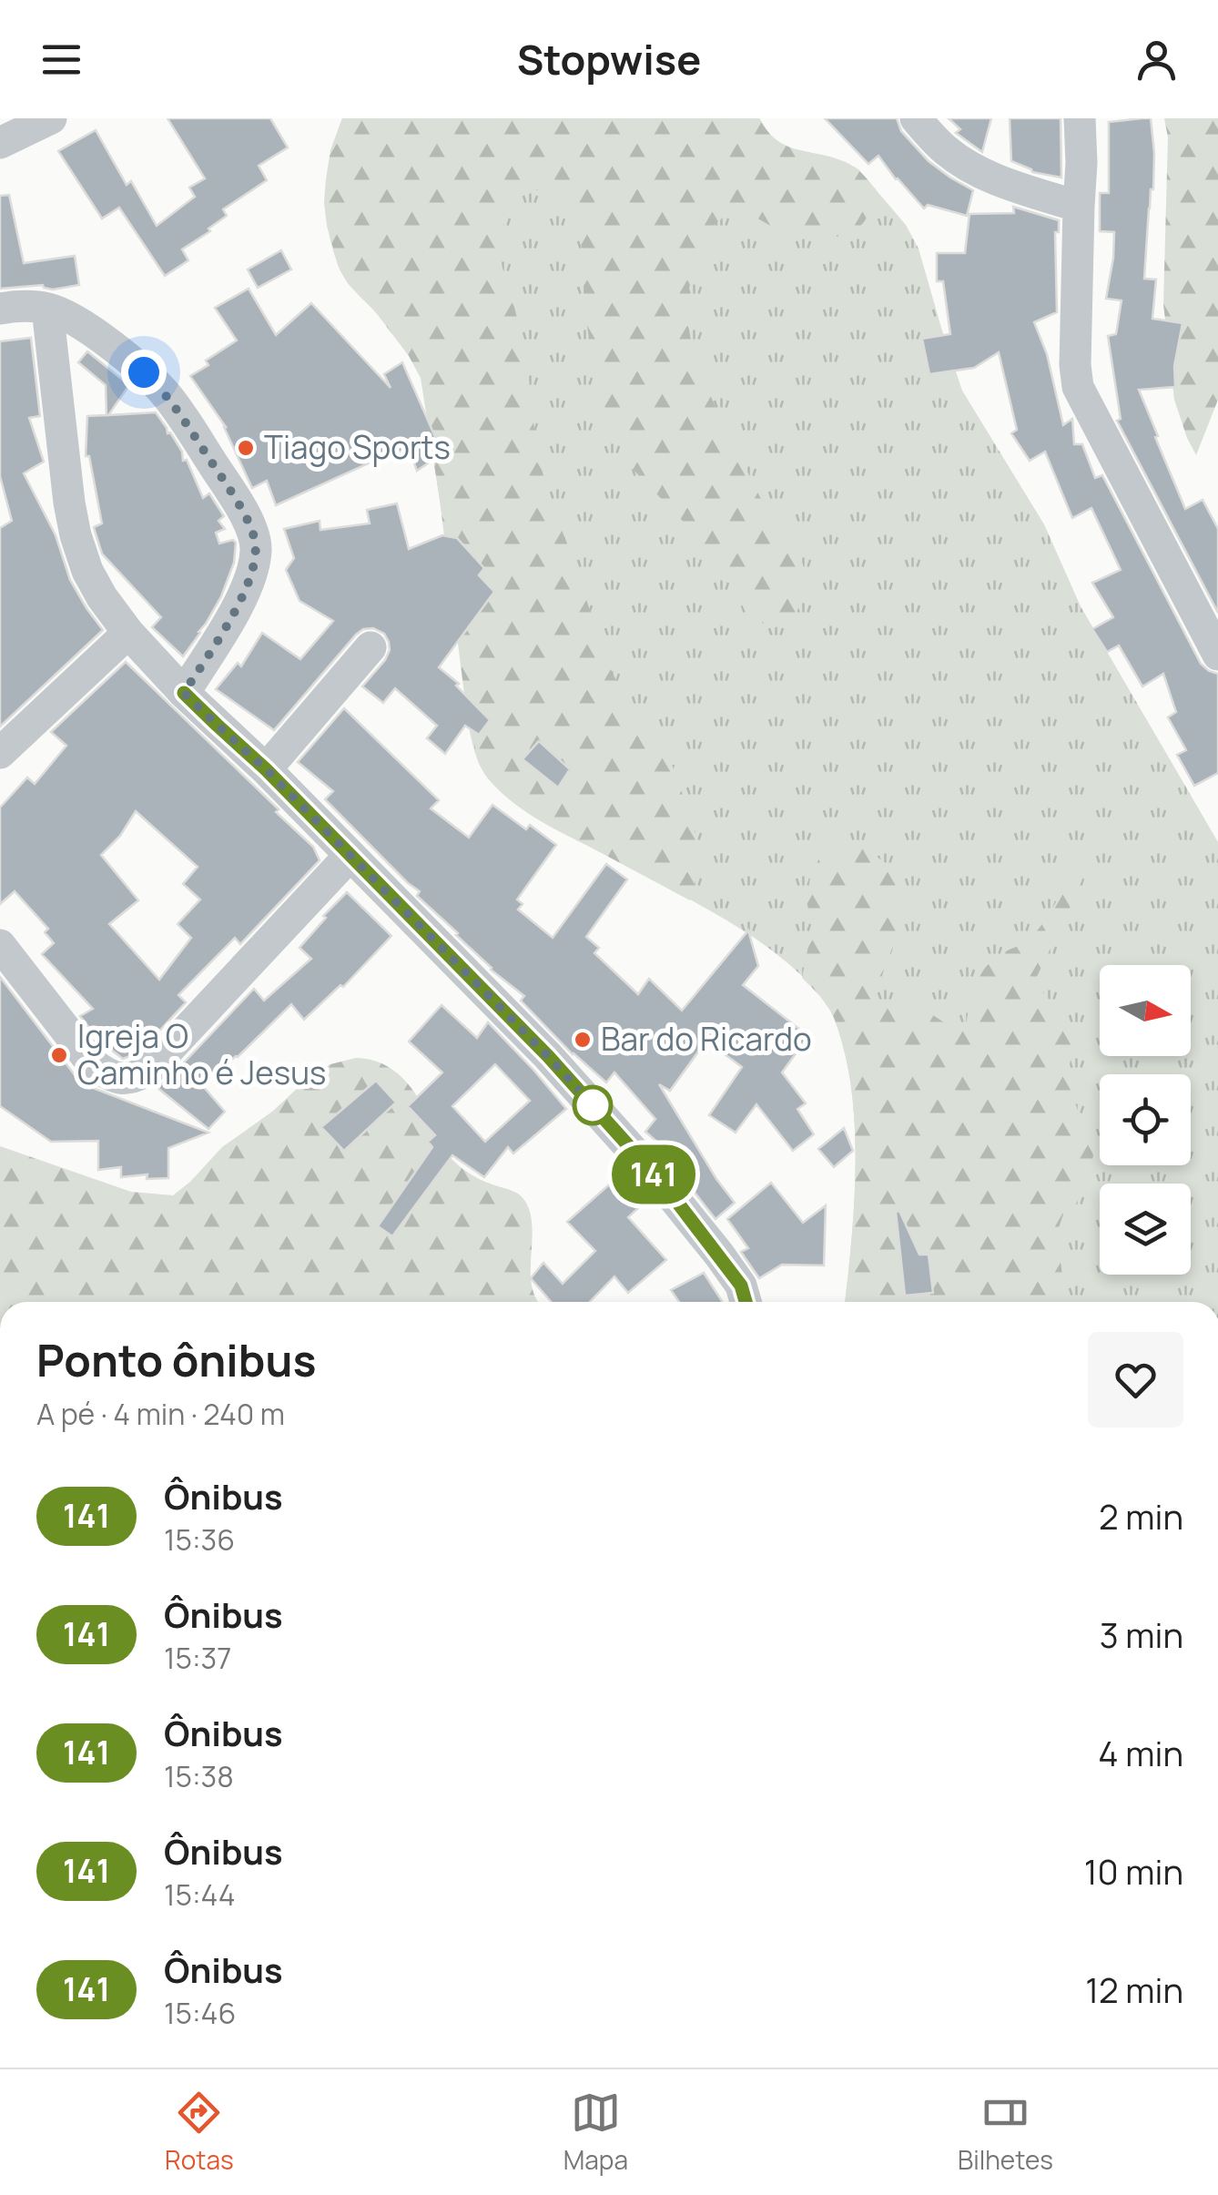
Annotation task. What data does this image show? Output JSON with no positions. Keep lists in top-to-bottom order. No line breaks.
{"places":["Tiago Sports","Bar do Ricardo","Igreja O Caminho é Jesus"],"lines":["bus line 141"],"north":"right","page":{"header":"Stopwise","on_map":"141","heading":["Ponto ônibus","A pé · 4 min · 240 m"],"list":[{"mark":"141","name":"Ônibus","note":"15:36","value":"2 min"},{"mark":"141","name":"Ônibus","note":"15:37","value":"3 min"},{"mark":"141","name":"Ônibus","note":"15:38","value":"4 min"},{"mark":"141","name":"Ônibus","note":"15:44","value":"10 min"},{"mark":"141","name":"Ônibus","note":"15:46","value":"12 min"}],"tabs":["Rotas","Mapa","Bilhetes"]}}
